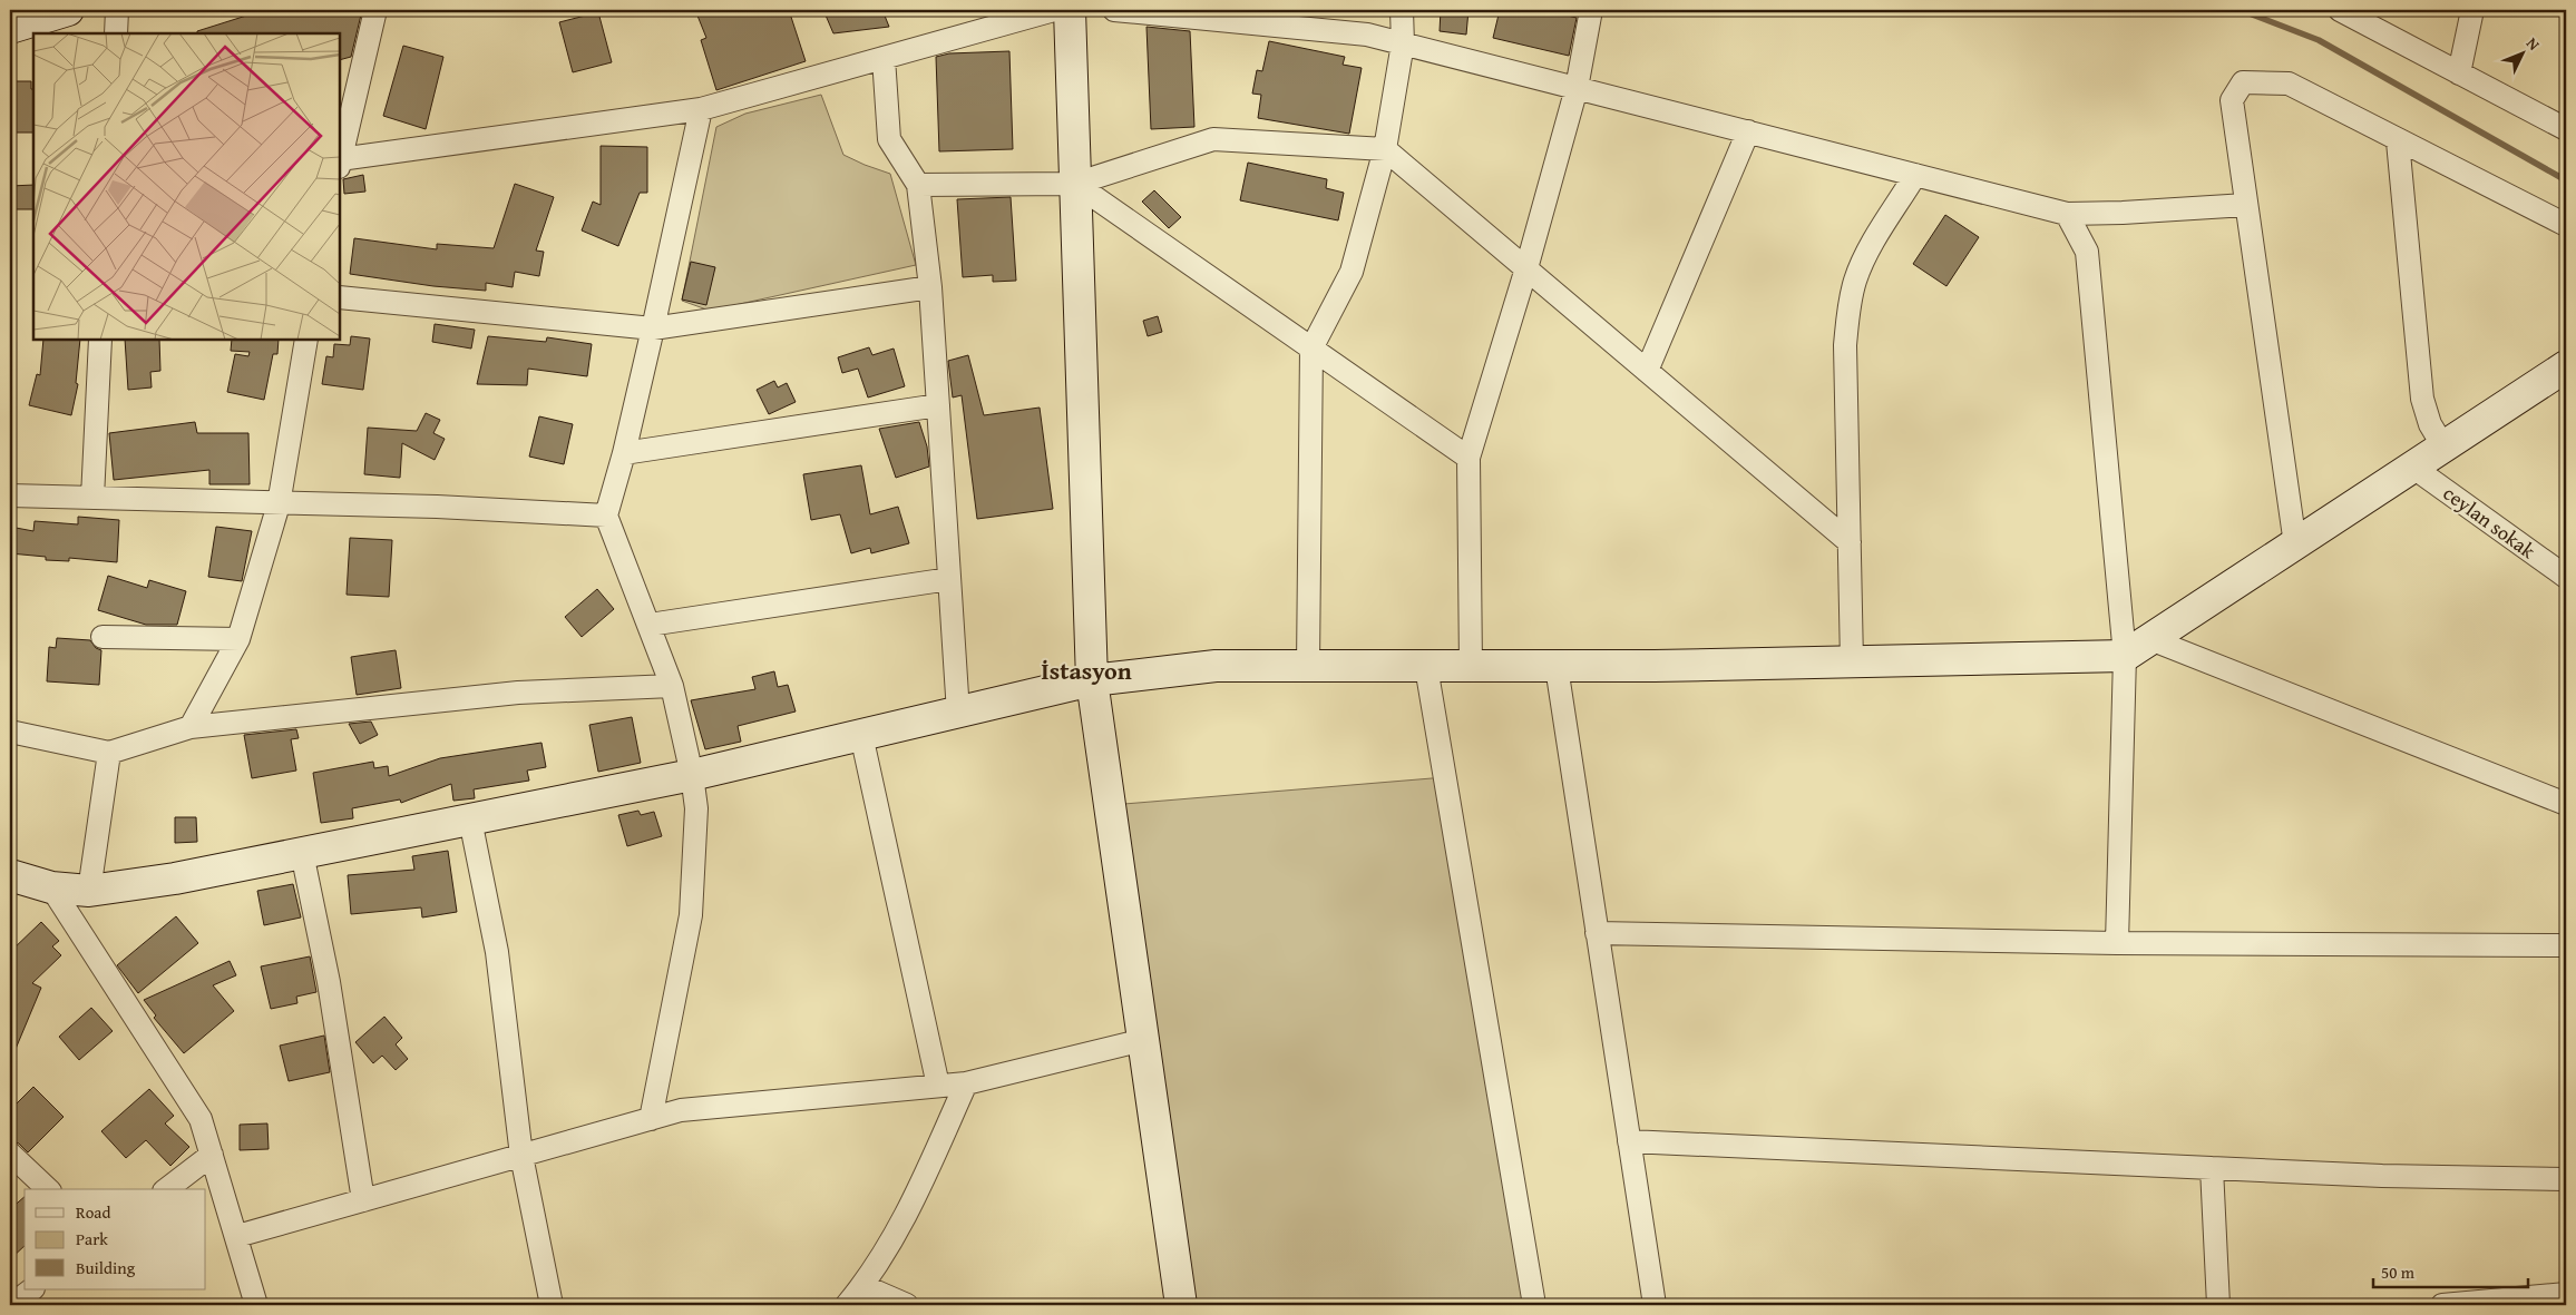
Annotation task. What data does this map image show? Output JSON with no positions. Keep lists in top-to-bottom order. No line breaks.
{"streets":{"street":["ceylan sokak"]},"districts":["İstasyon"],"legend":["Road","Park","Building"],"scale_bar":"50 m","north":"top right"}
